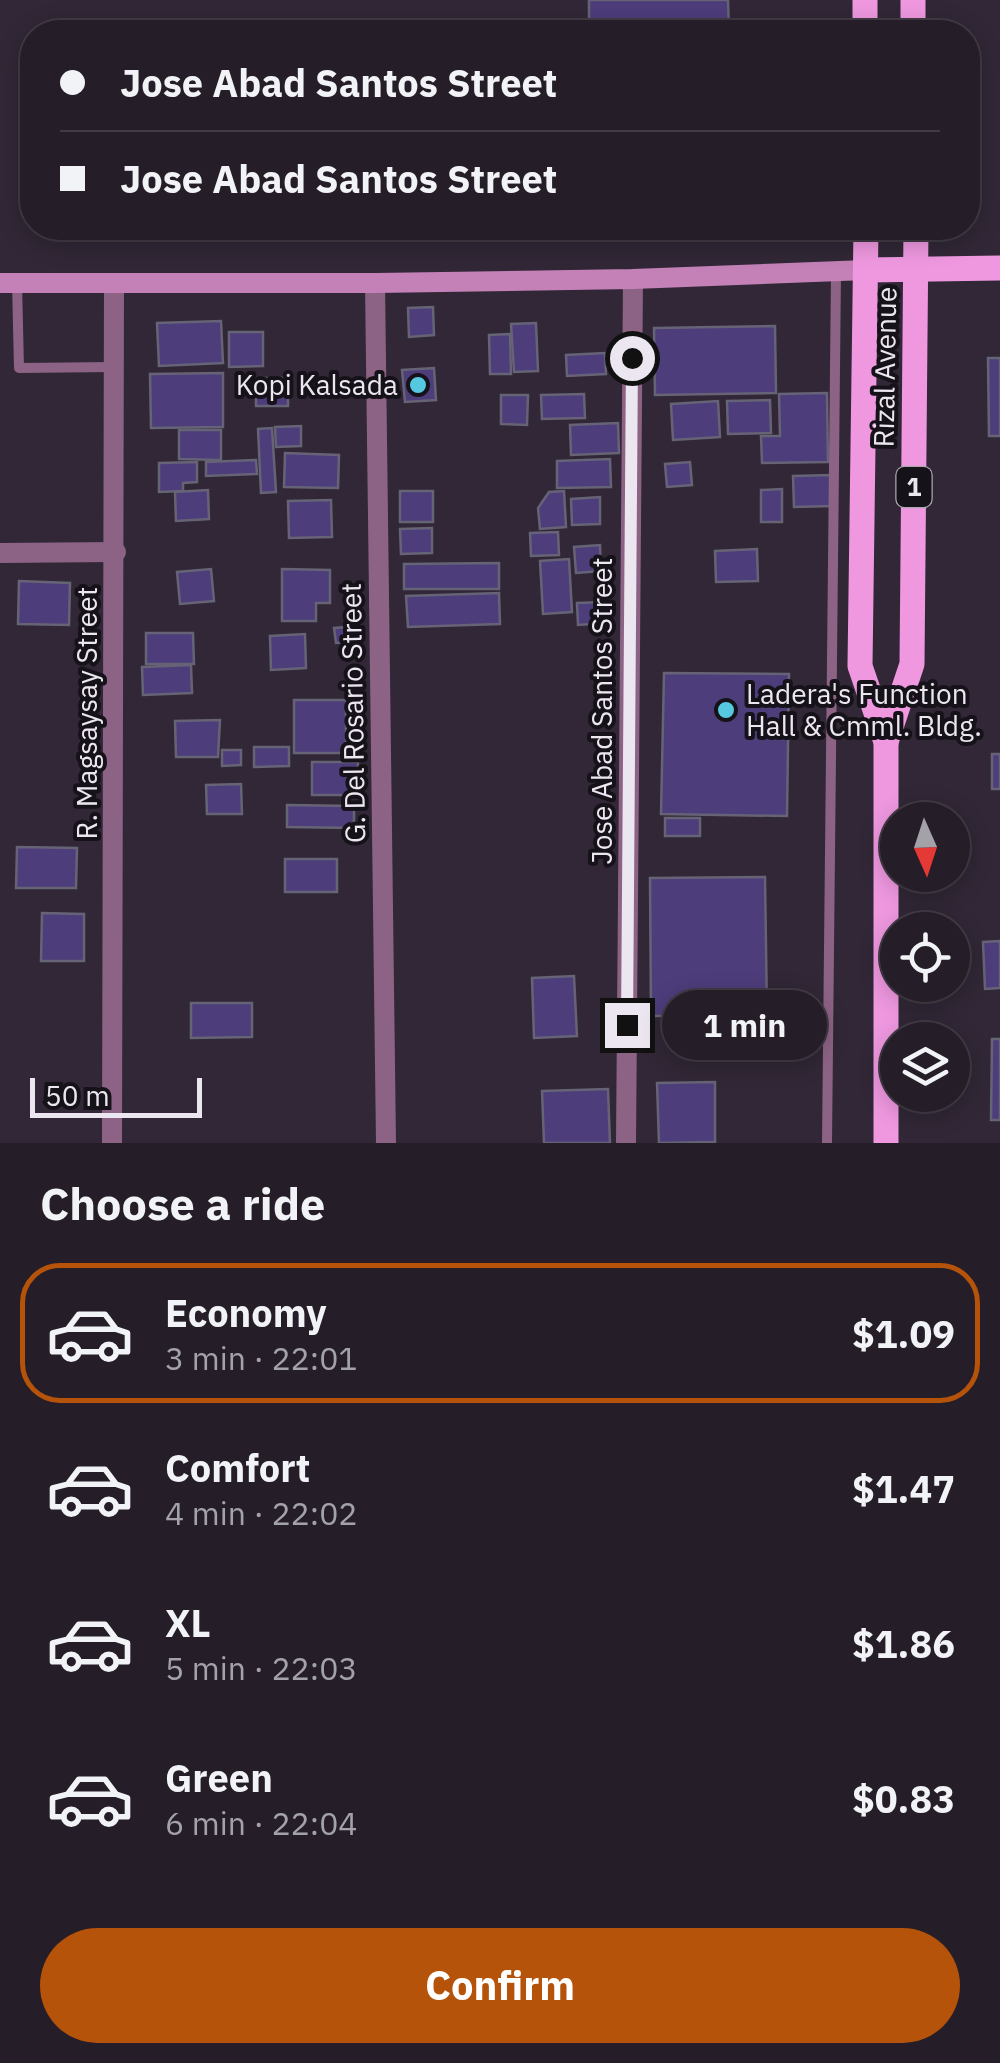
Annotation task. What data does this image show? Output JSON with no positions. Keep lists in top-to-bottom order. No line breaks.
{"streets":{"main road":["Rizal Avenue","1"],"street":["Jose Abad Santos Street","R. Magsaysay Street","G. Del Rosario Street"]},"places":["Kopi Kalsada","Ladera's Function Hall & Cmml. Bldg."],"scale_bar":"50 m","north":"bottom","page":{"banner":["Jose Abad Santos Street","Jose Abad Santos Street"],"bubble":"1 min","scale":"50 m","heading":"Choose a ride","list":[{"name":"Economy","note":"3 min · 22:01","value":"$1.09"},{"name":"Comfort","note":"4 min · 22:02","value":"$1.47"},{"name":"XL","note":"5 min · 22:03","value":"$1.86"},{"name":"Green","note":"6 min · 22:04","value":"$0.83"}],"buttons":"Confirm"}}
